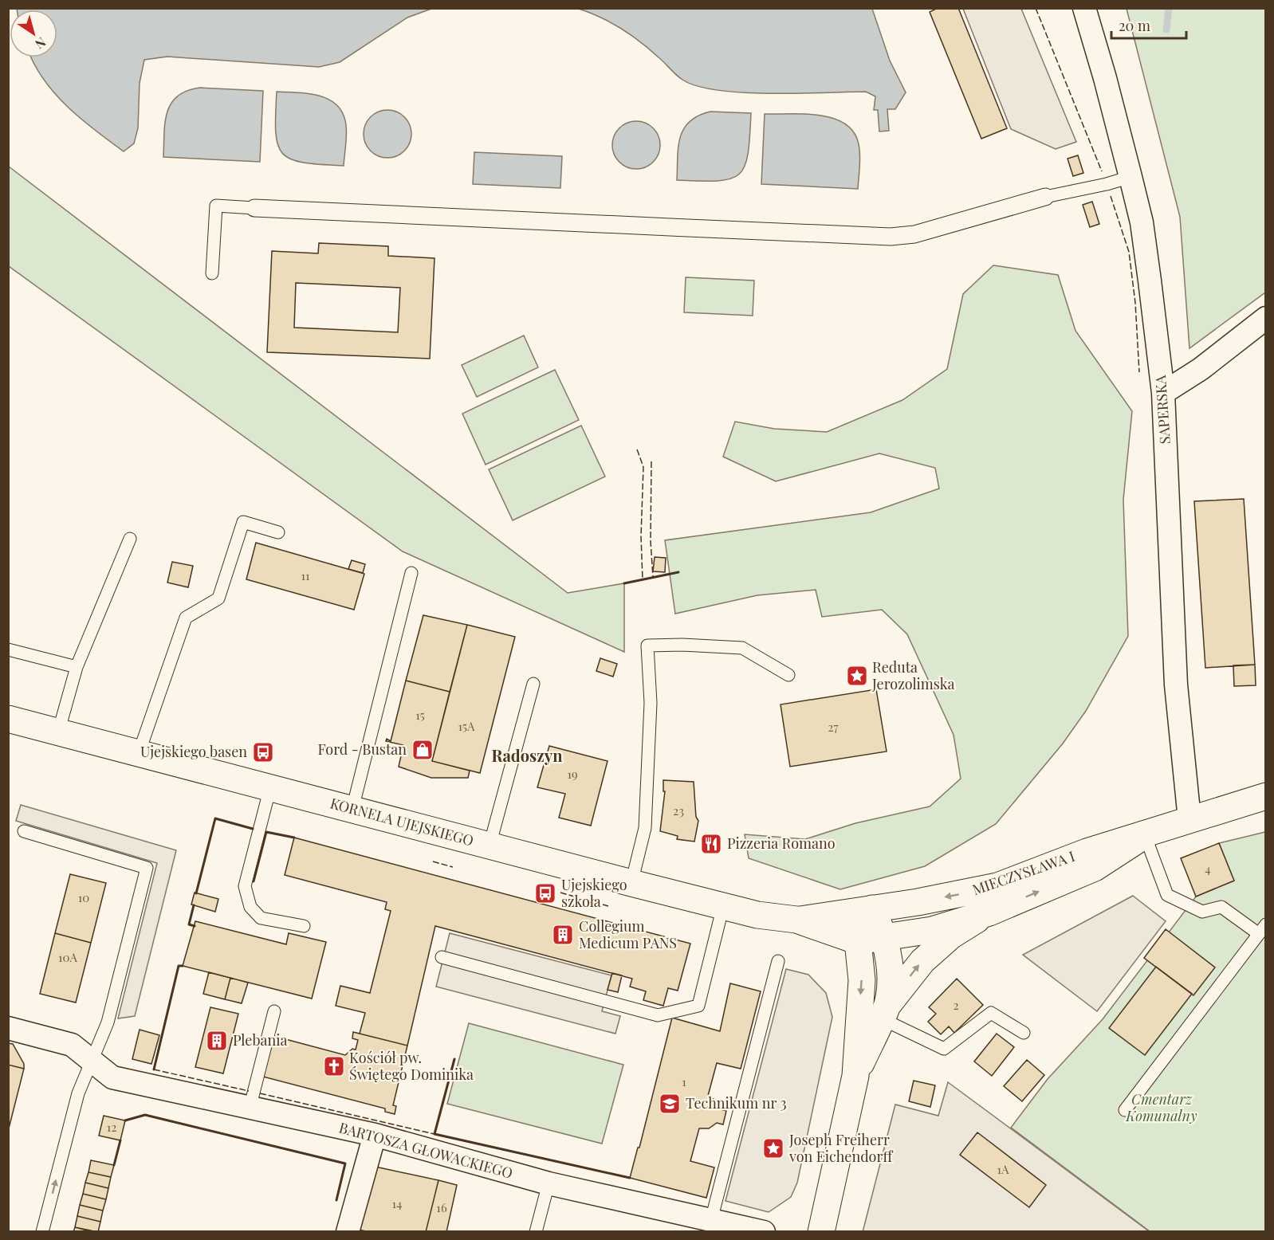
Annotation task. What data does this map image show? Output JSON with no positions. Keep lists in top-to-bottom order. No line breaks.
{"streets":{"main road":["KORNELA UJEJSKIEGO","MIECZYSŁAWA I"],"street":["SAPERSKA","BARTOSZA GŁOWACKIEGO"]},"crossings":[["SAPERSKA","MIECZYSŁAWA I"],["KORNELA UJEJSKIEGO","MIECZYSŁAWA I"]],"districts":["Radoszyn"],"parks":["Cmentarz Komunalny"],"places":{"place":["Reduta Jerozolimska","Joseph Freiherr von Eichendorff"],"shop":["Ford - Bustan"],"bus stop":["Ujejskiego basen","Ujejskiego szkoła"],"restaurant":["Pizzeria Romano"],"building":["Collegium Medicum PANS","Plebania"],"church":["Kościół pw. Świętego Dominika"],"school or university":["Technikum nr 3"]},"house_numbers":["11","15","15A","27","19","23","4","10","10A","2","1","12","1A","14","16"],"scale_bar":"20 m","north":"bottom right"}
